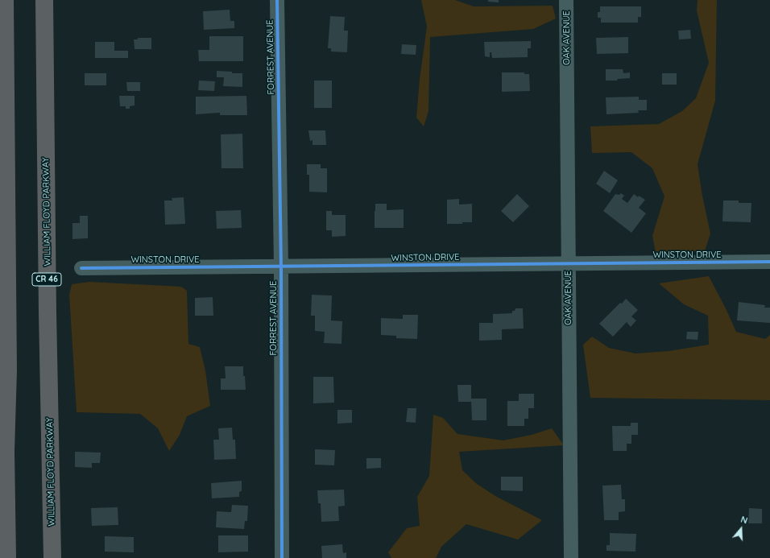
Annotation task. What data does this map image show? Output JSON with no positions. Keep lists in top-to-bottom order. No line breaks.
{"streets":{"highway":["WILLIAM FLOYD PARKWAY","CR 46"],"street":["OAK AVENUE","FORREST AVENUE","WINSTON DRIVE"]},"crossings":[["OAK AVENUE","WINSTON DRIVE"],["FORREST AVENUE","WINSTON DRIVE"]],"north":"top"}
